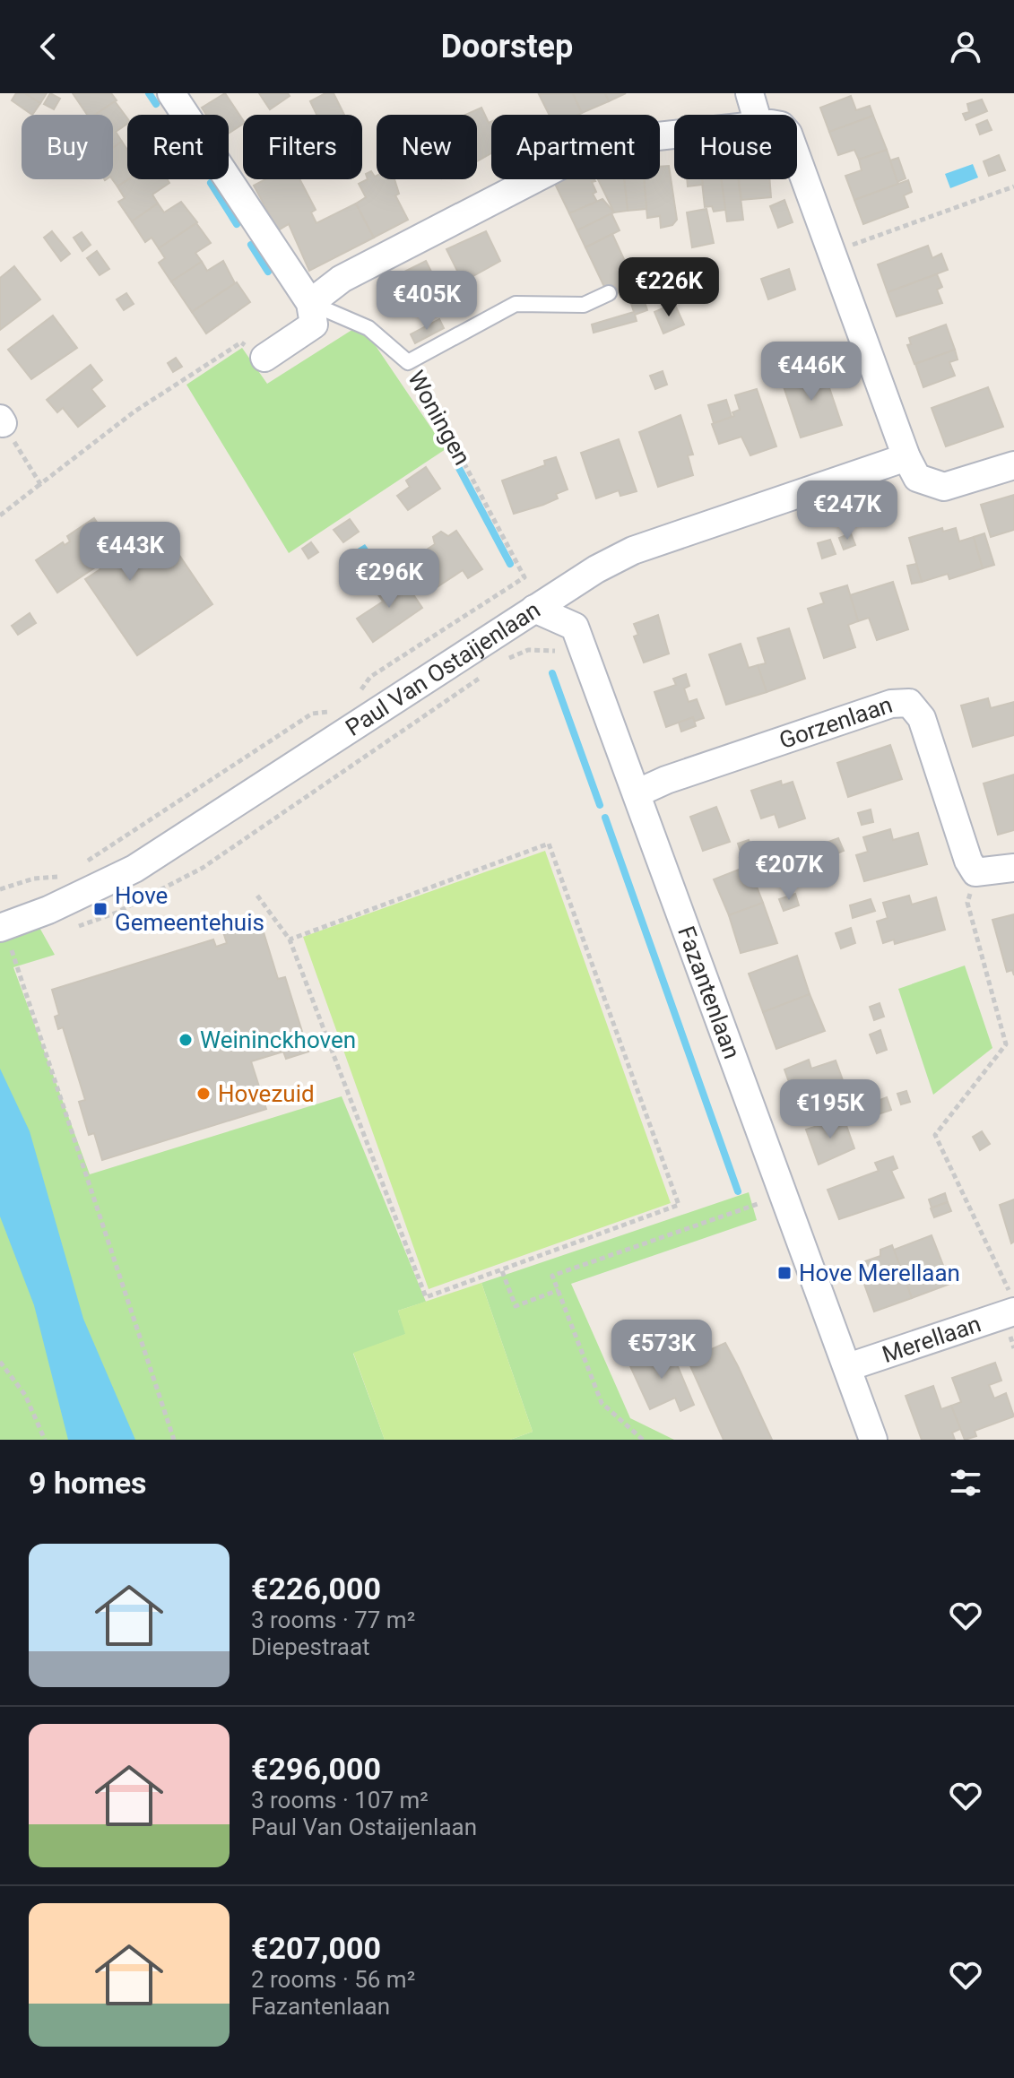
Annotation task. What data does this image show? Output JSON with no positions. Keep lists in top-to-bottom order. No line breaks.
{"streets":{"street":["Paul Van Ostaijenlaan","Gorzenlaan","Fazantenlaan","Merellaan"],"lane":["Woningen"]},"crossings":[["Paul Van Ostaijenlaan","Fazantenlaan"],["Gorzenlaan","Fazantenlaan"],["Fazantenlaan","Merellaan"]],"places":{"transit":["Hove Gemeentehuis","Hove Merellaan"],"other":["Weininckhoven","Hovezuid"]},"page":{"header":"Doorstep","chip":["Buy","Rent","Filters","New","Apartment","House"],"price":["€226K","€405K","€446K","€247K","€443K","€296K","€207K","€195K","€573K"],"heading":"9 homes","list":[{"name":"€226,000","note":"3 rooms · 77 m² · Diepestraat"},{"name":"€296,000","note":"3 rooms · 107 m² · Paul Van Ostaijenlaan"},{"name":"€207,000","note":"2 rooms · 56 m² · Fazantenlaan"}]}}
